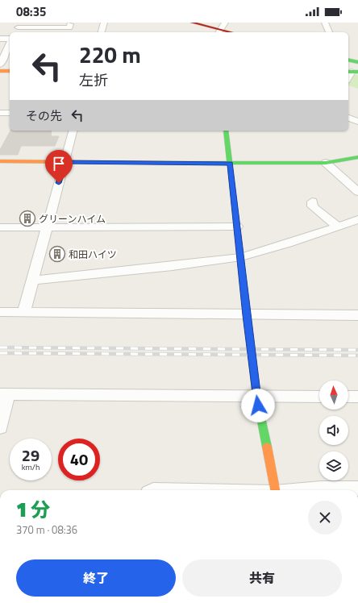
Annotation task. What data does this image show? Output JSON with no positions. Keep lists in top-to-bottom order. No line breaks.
{"places":{"building":["グリーンハイム","和田ハイツ"]},"north":"top","page":{"status":"08:35","turn":["220 m","左折"],"then":"その先","speed":"29 km/h","limit":"40","heading":["1 分","370 m · 08:36"],"buttons":["終了","共有"]}}
